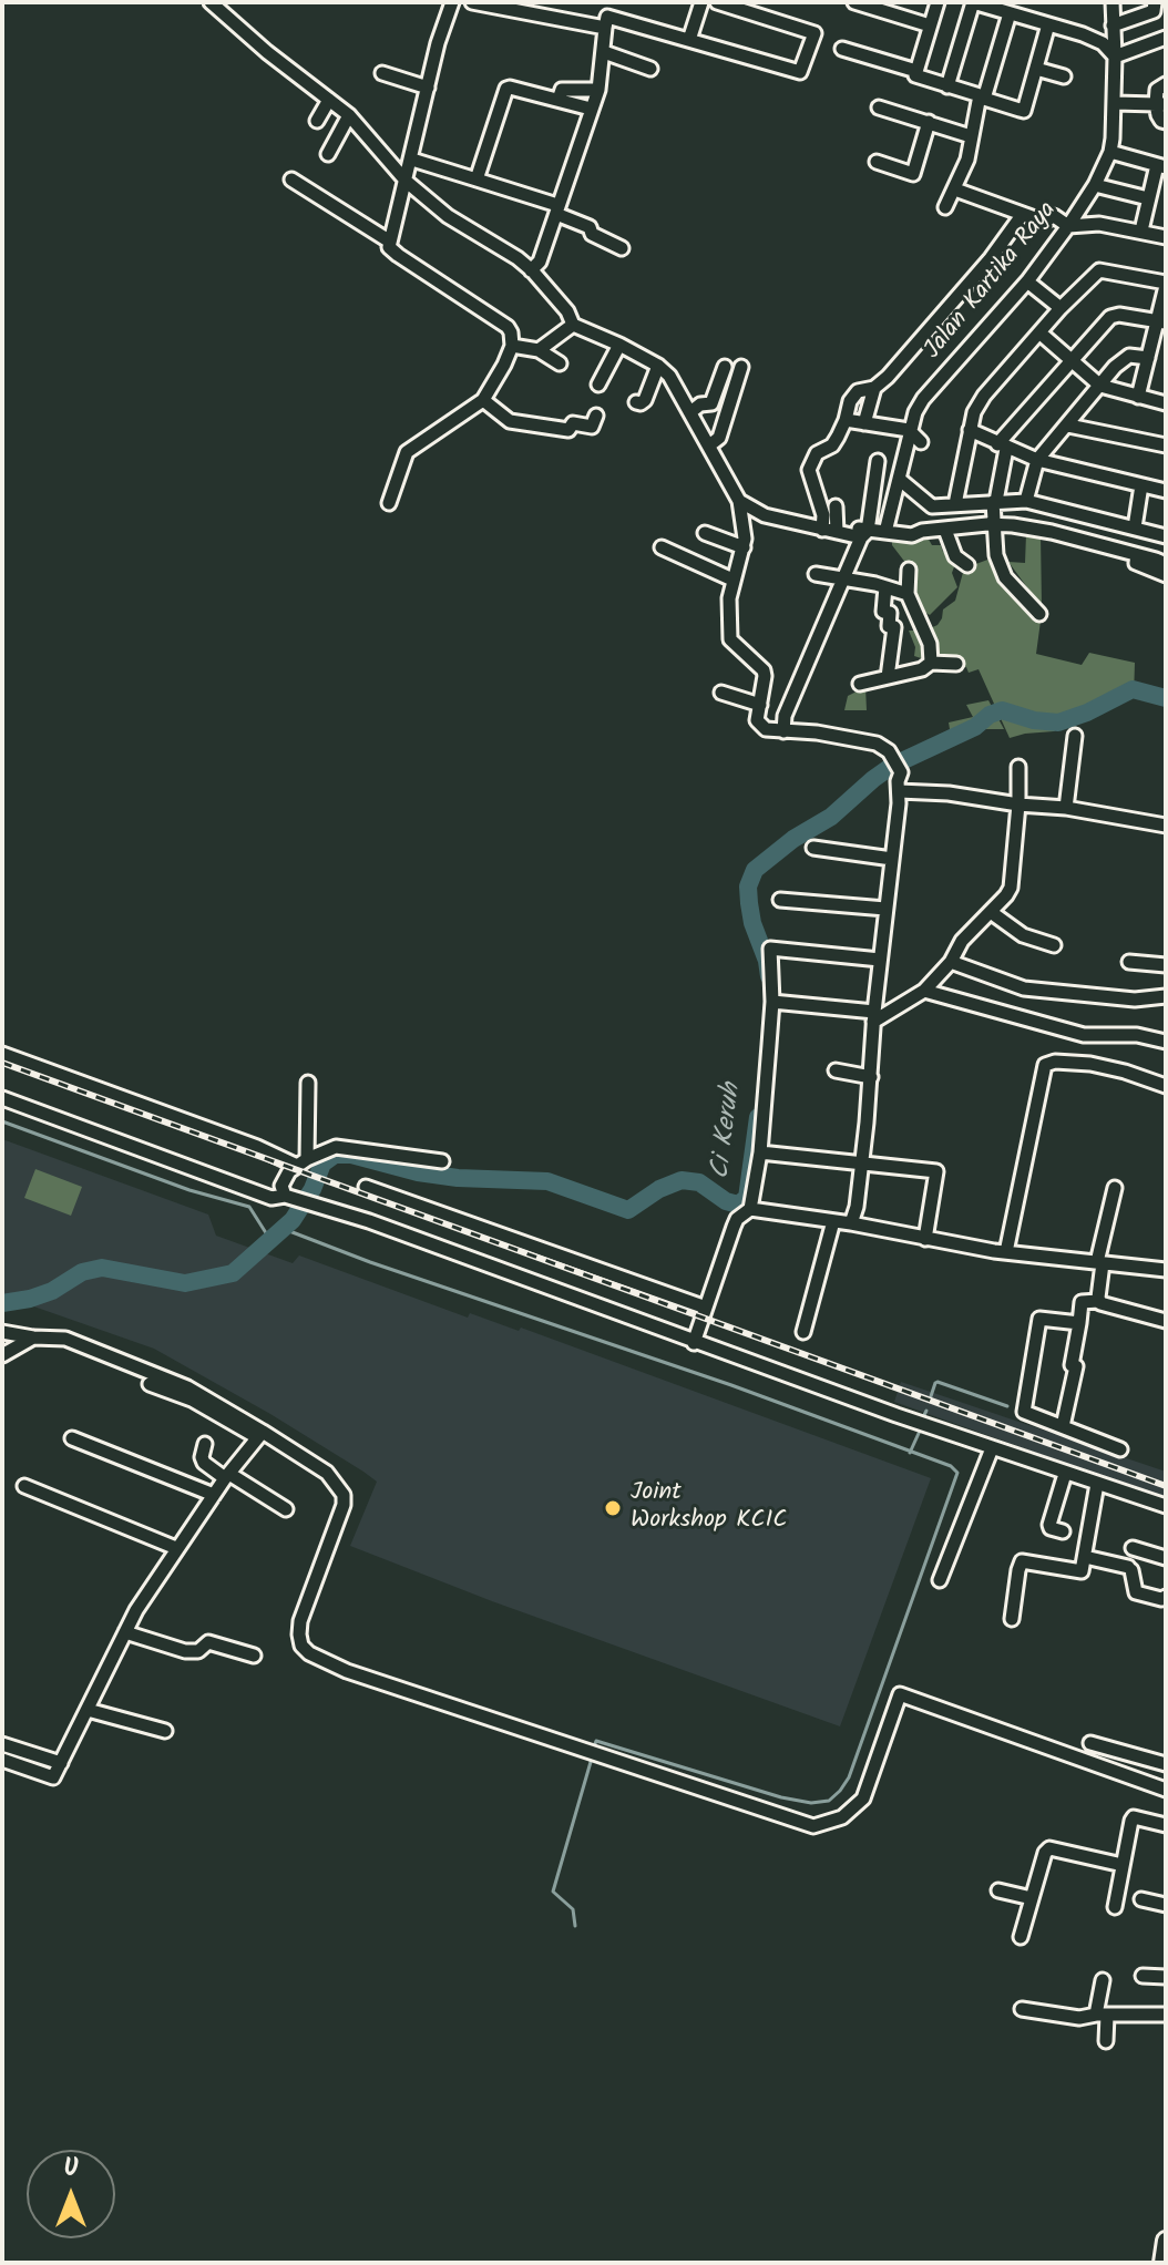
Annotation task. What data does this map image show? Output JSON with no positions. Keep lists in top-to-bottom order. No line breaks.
{"streets":{"street":["Jalan Kartika Raya"]},"water":["Ci Keruh"],"places":["Joint Workshop KCIC"],"north":"top"}
